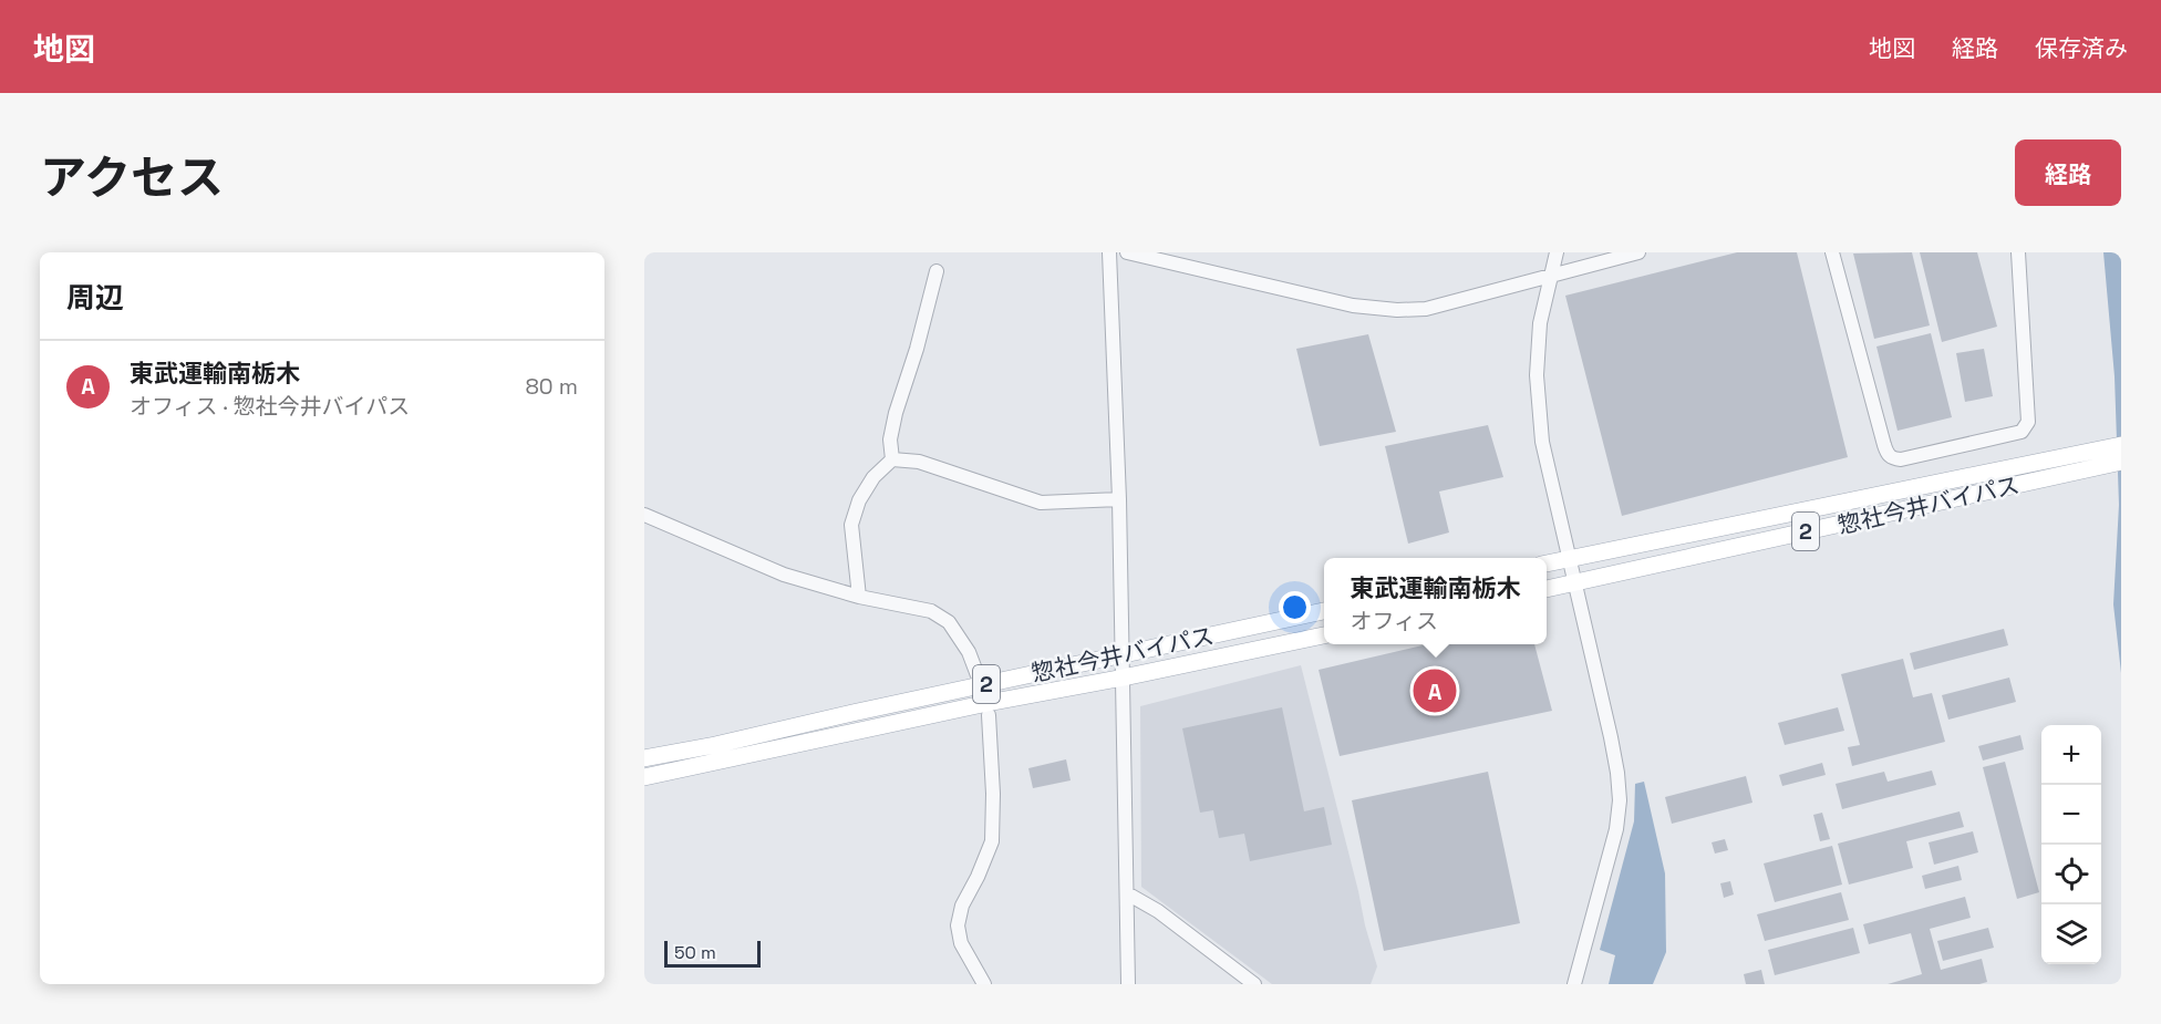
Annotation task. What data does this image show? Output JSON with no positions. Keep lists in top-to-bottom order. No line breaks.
{"streets":{"main road":["惣社今井バイパス","2"]},"scale_bar":"50 m","page":{"header":"地図","nav":["地図","経路","保存済み"],"title":"アクセス","buttons":"経路","heading":"周辺","list":[{"mark":"A","name":"東武運輸南栃木","note":"オフィス · 惣社今井バイパス","value":"80 m"}],"popup":["東武運輸南栃木","オフィス"],"pins":"A","map_buttons":["+","−"],"scale":"50 m"}}
